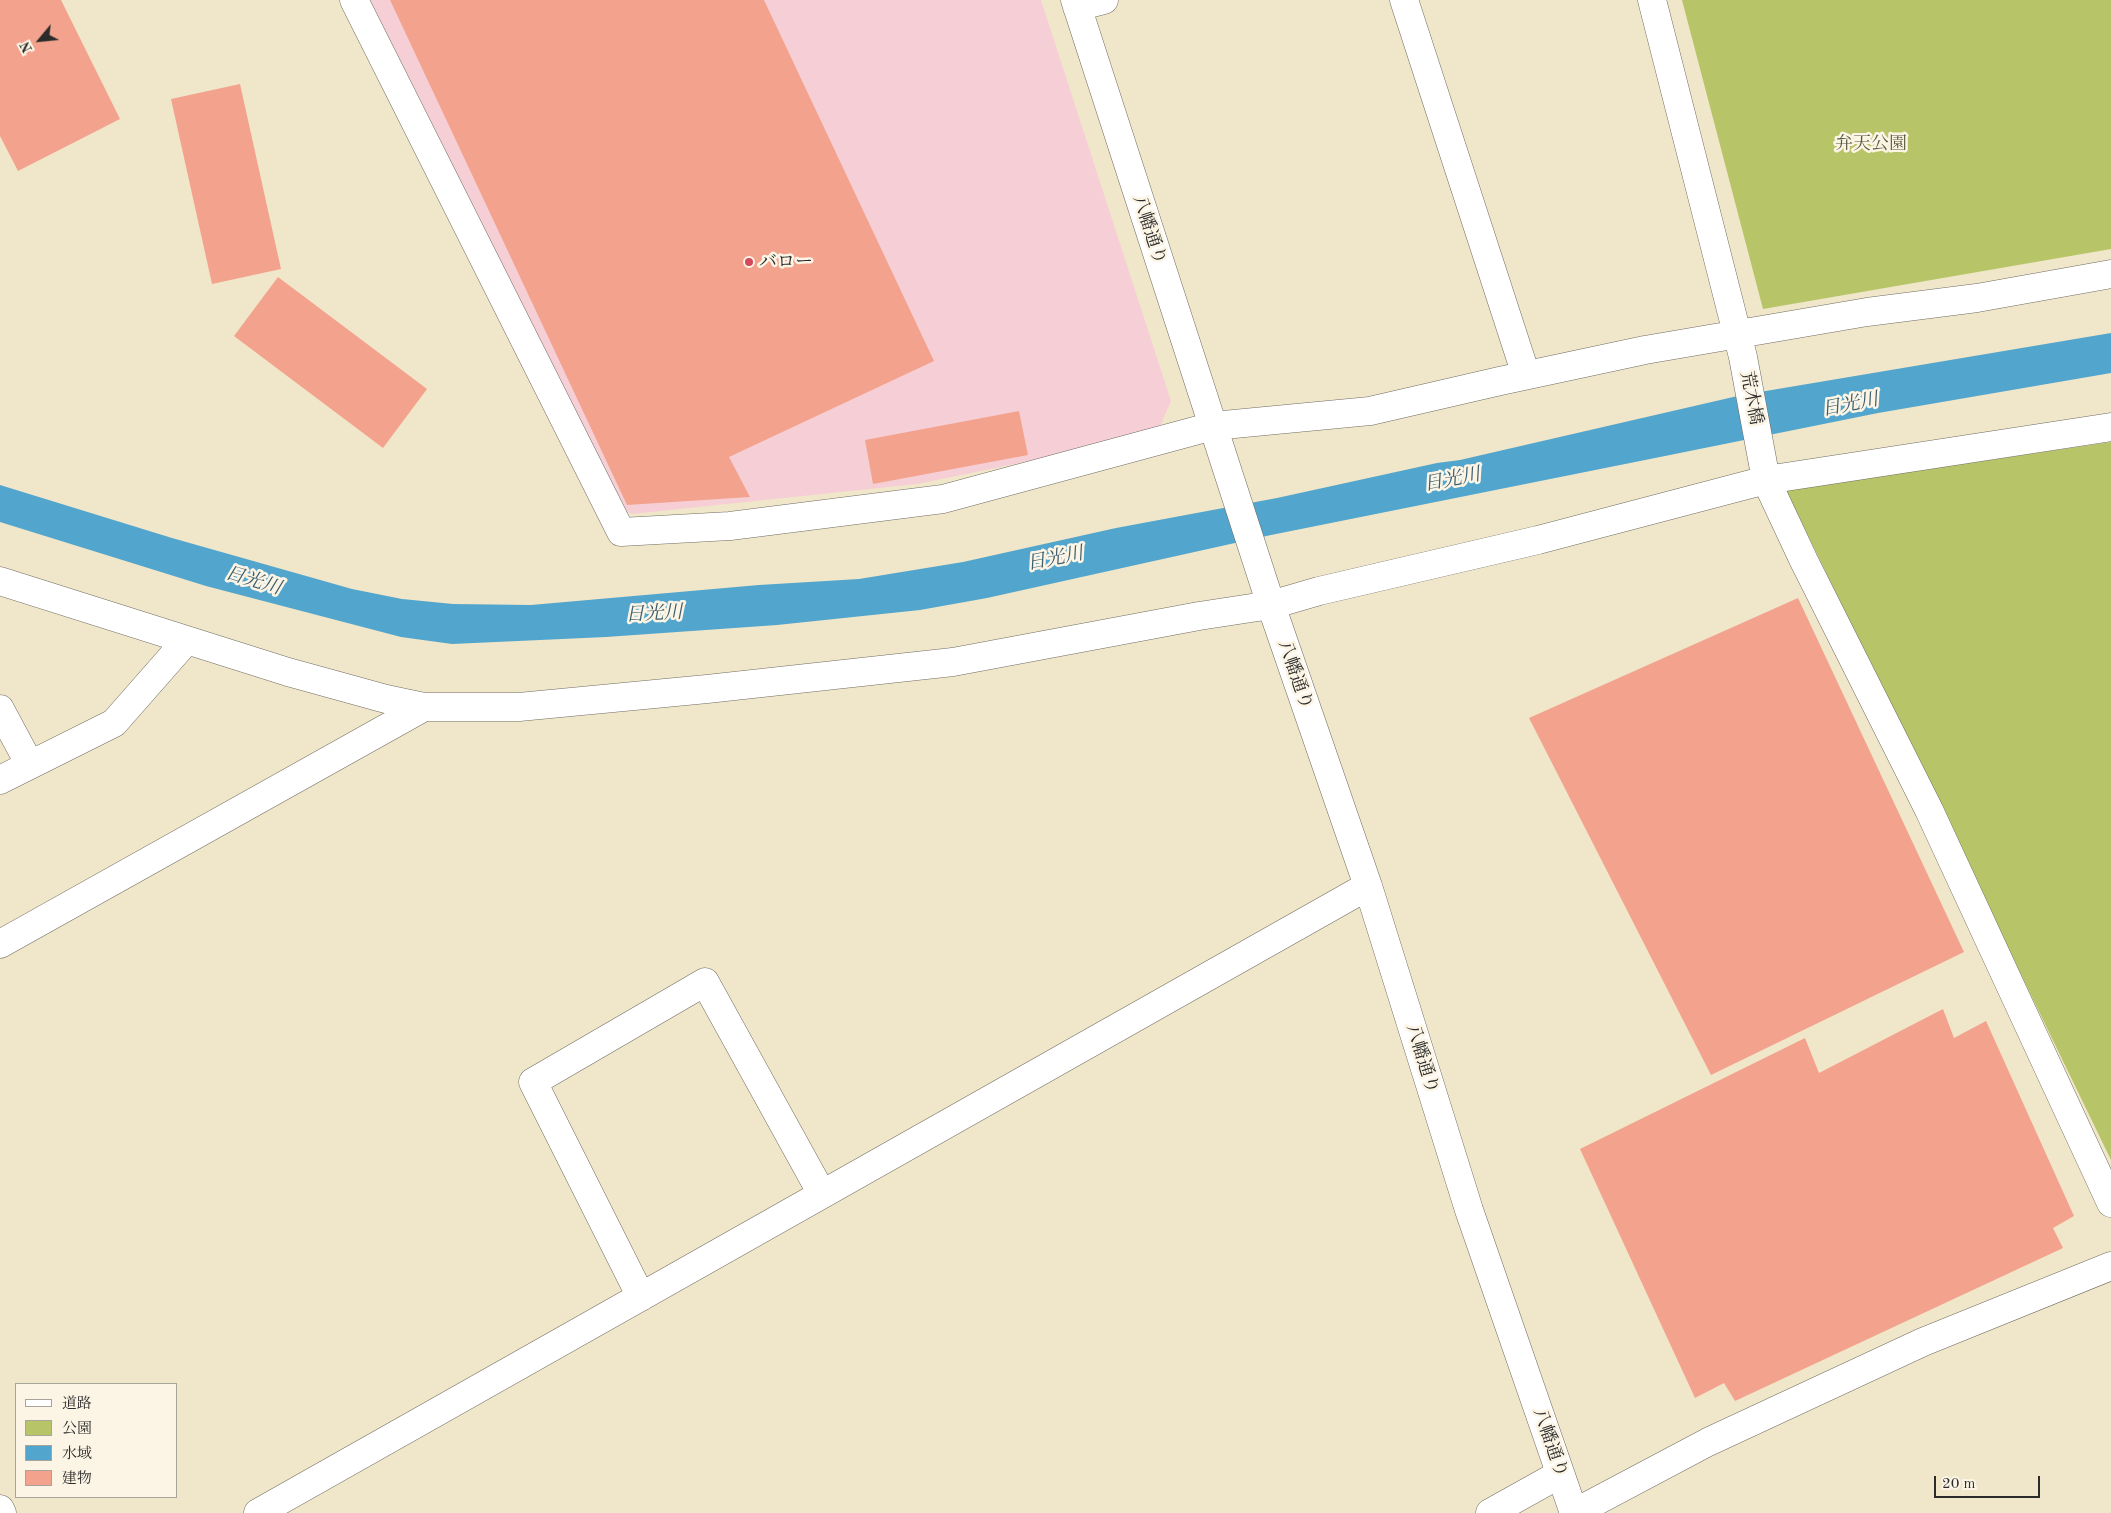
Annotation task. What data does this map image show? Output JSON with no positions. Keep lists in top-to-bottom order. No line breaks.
{"streets":{"street":["八幡通り","荒木橋"]},"water":["日光川"],"parks":["弁天公園"],"places":["バロー"],"legend":["道路","公園","水域","建物"],"scale_bar":"20 m","north":"bottom left"}
